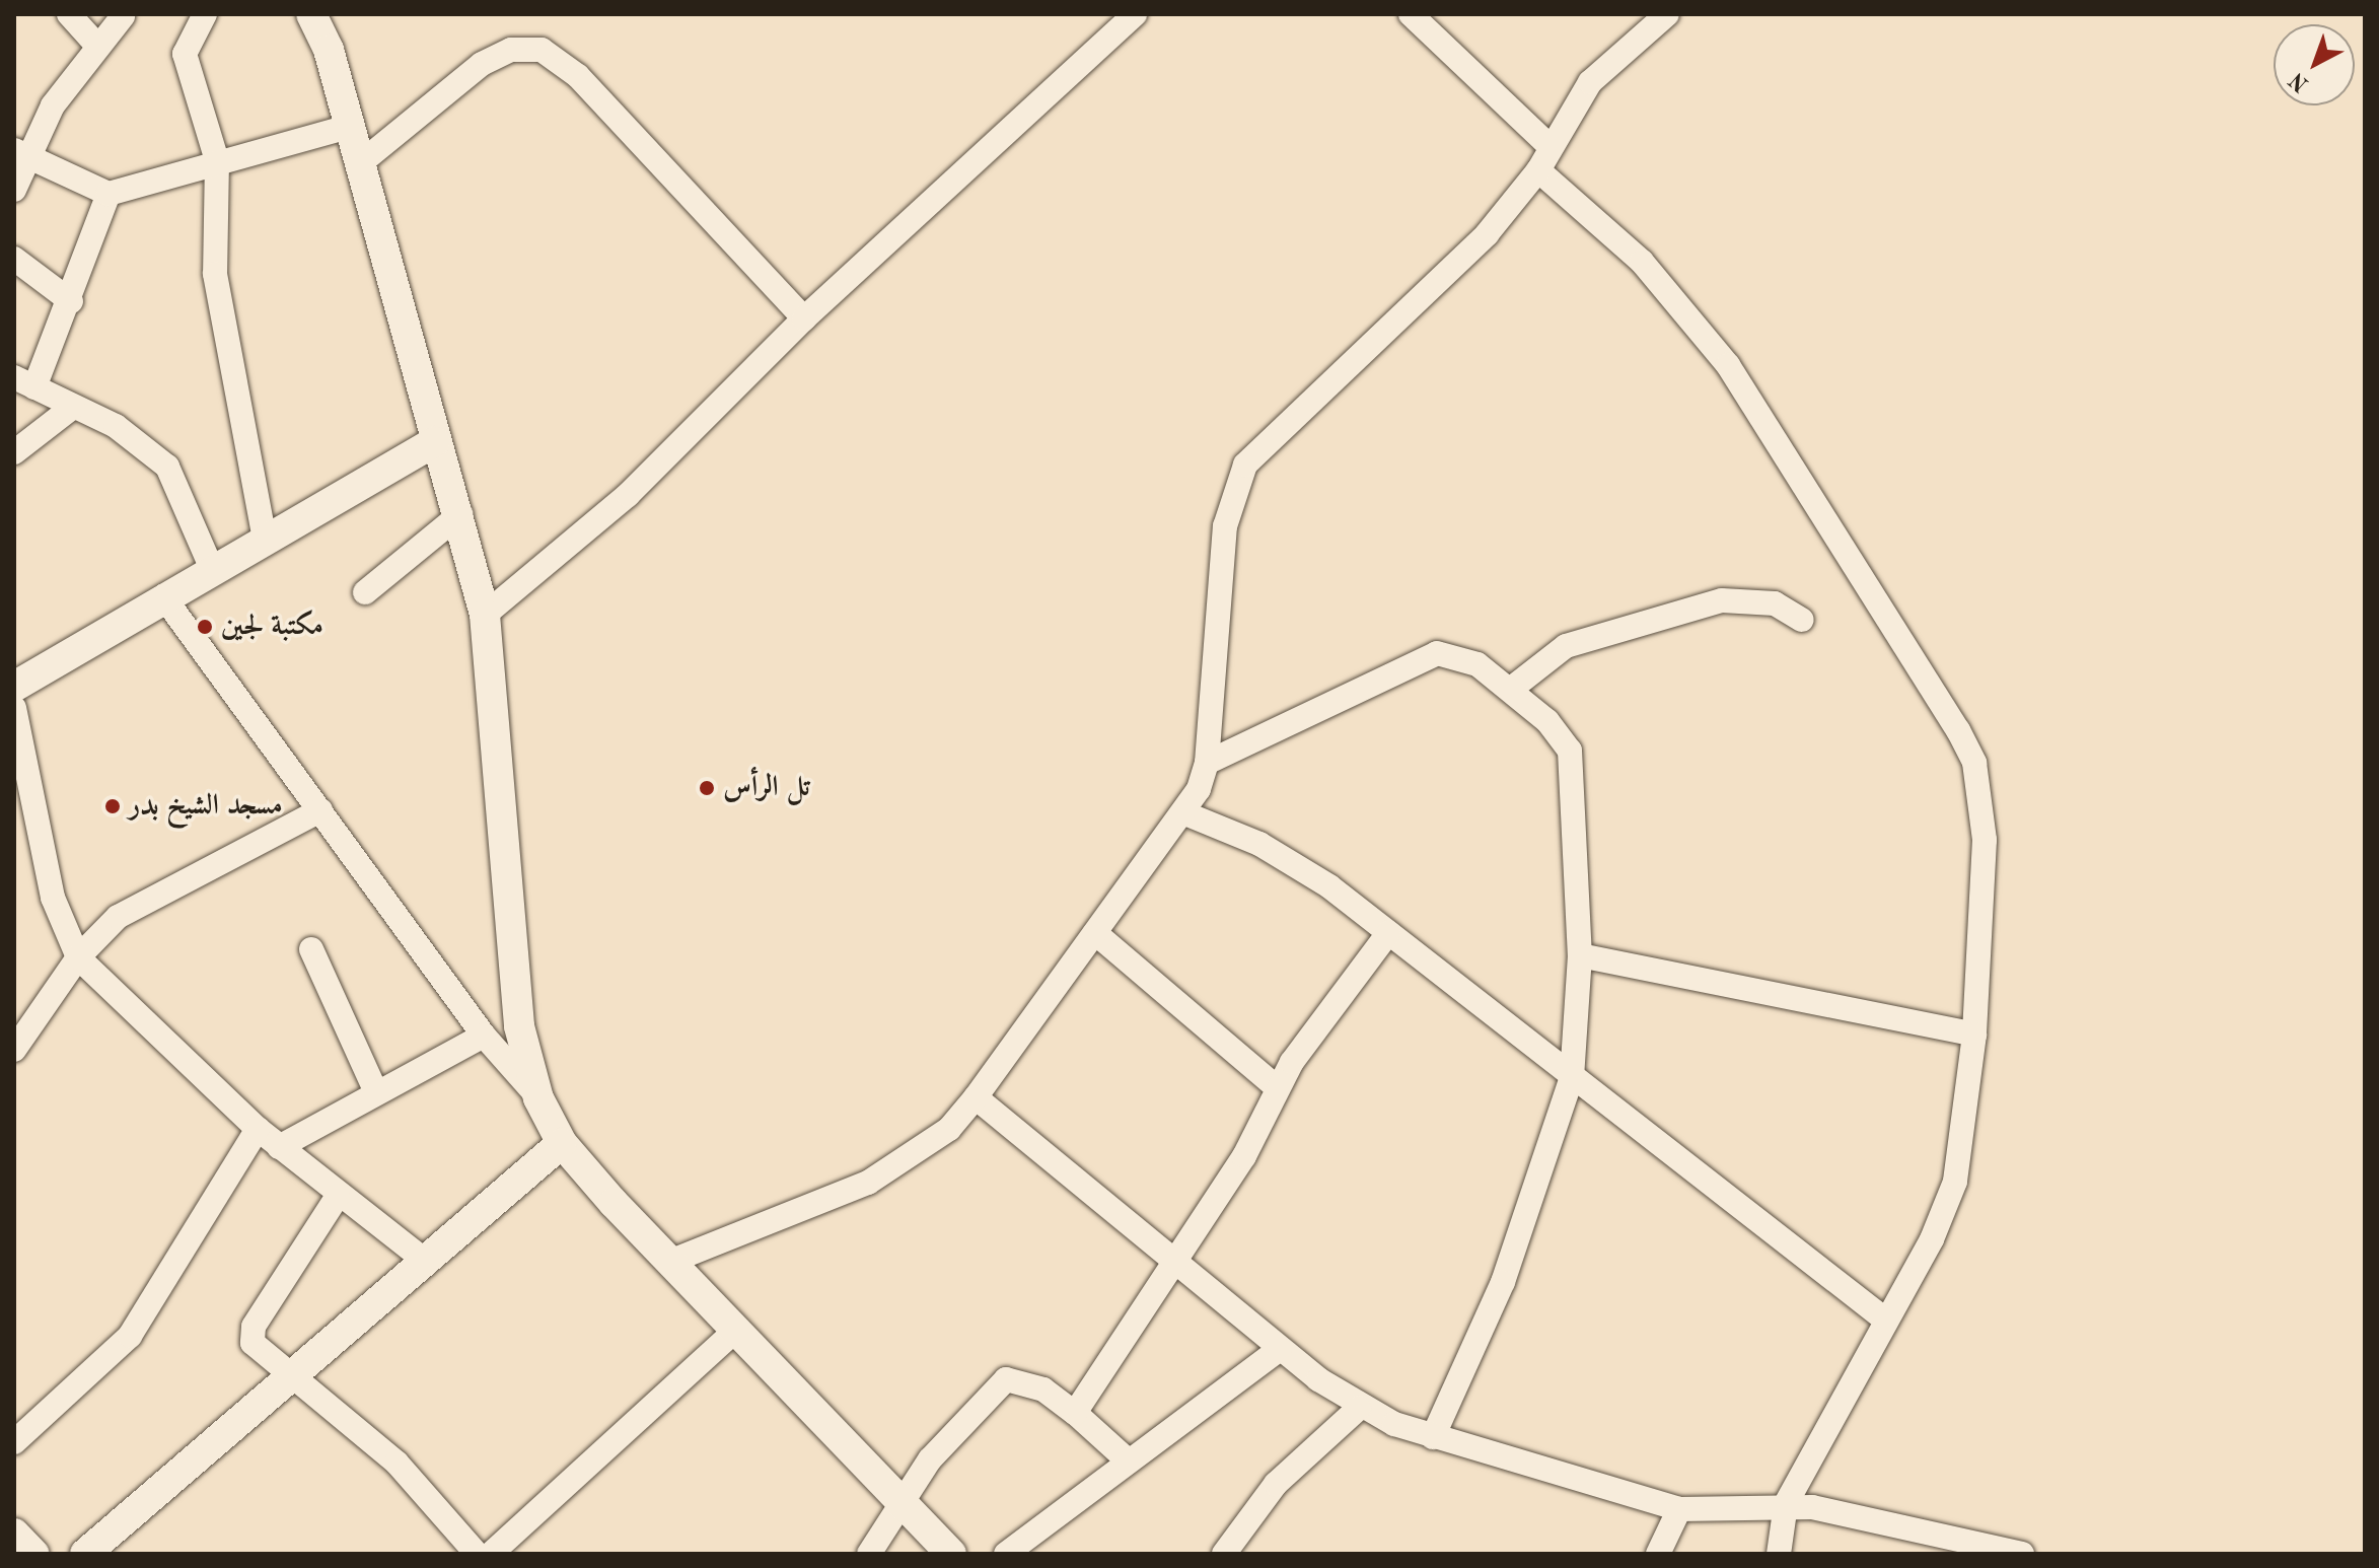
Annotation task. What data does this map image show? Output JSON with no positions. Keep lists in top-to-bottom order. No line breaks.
{"places":["مكتبة لجين","تل الرأس","مسجد الشيخ بدر"],"north":"bottom left"}
